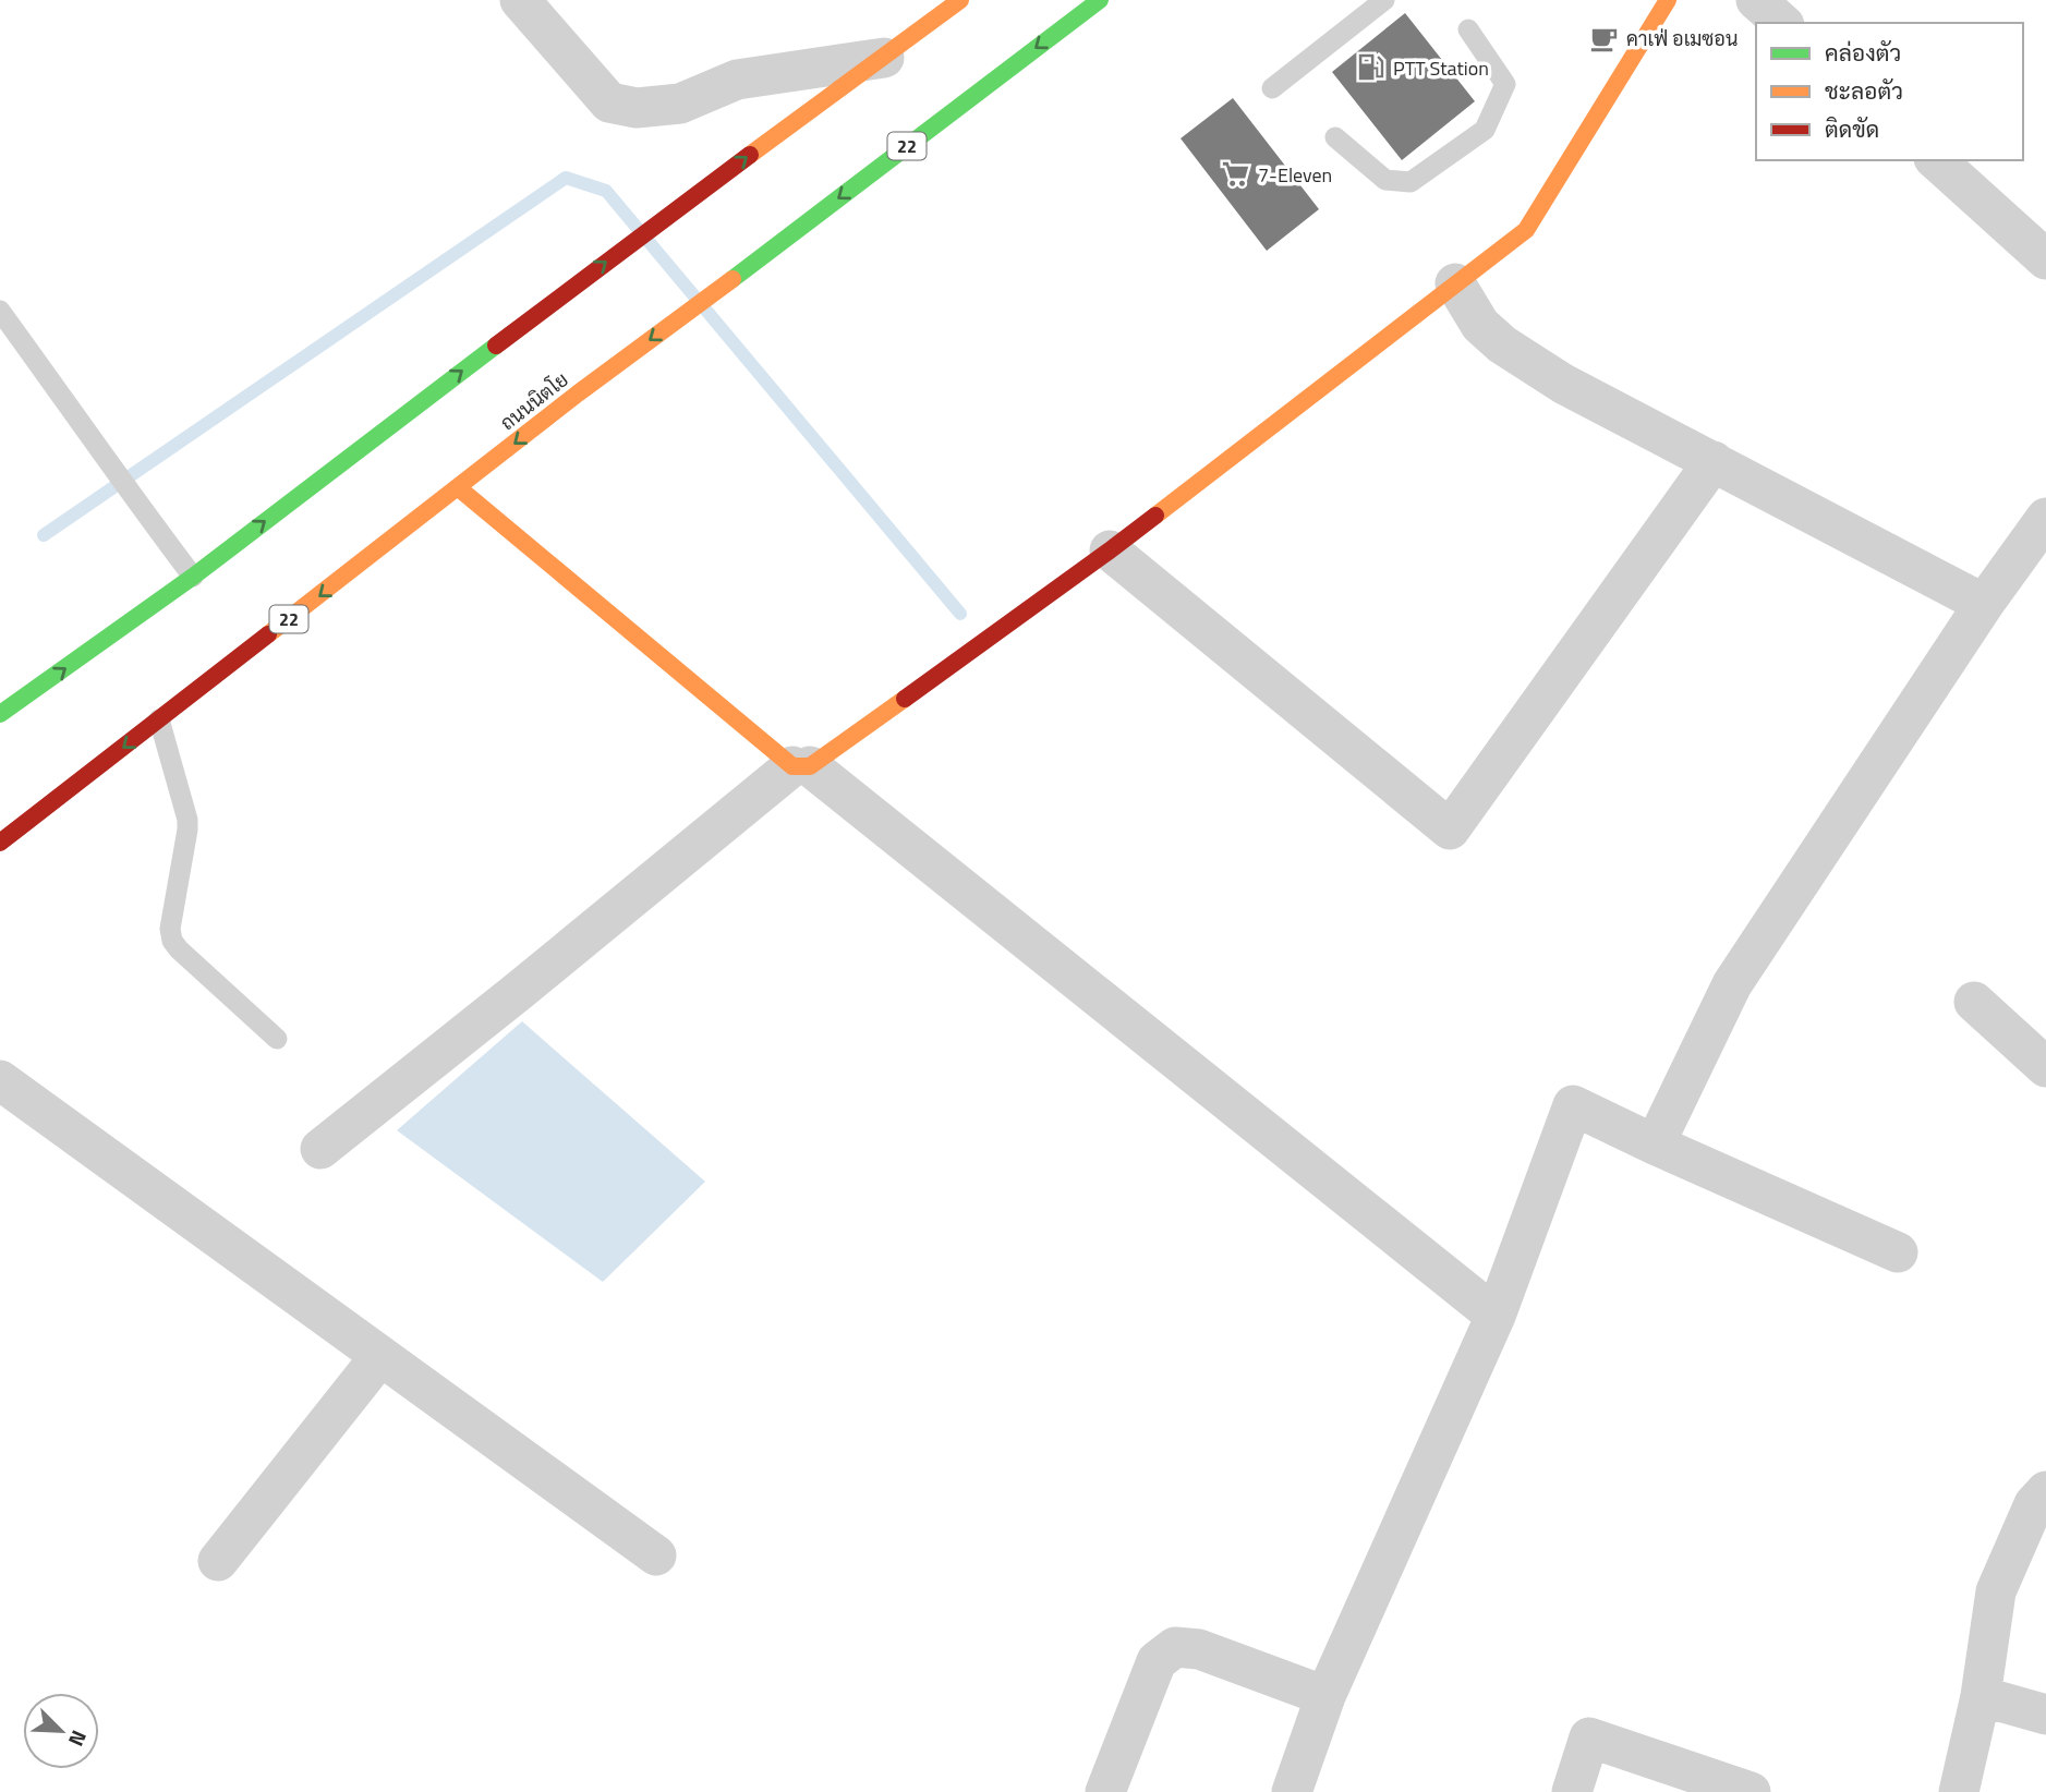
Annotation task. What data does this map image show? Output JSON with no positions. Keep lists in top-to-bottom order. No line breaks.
{"streets":{"main road":["22","ถนนนิตโย"]},"places":{"cafe":["คาเฟ่ อเมซอน"],"fuel station":["PTT Station"],"supermarket":["7-Eleven"]},"legend":["คล่องตัว","ชะลอตัว","ติดขัด"],"north":"bottom right"}
